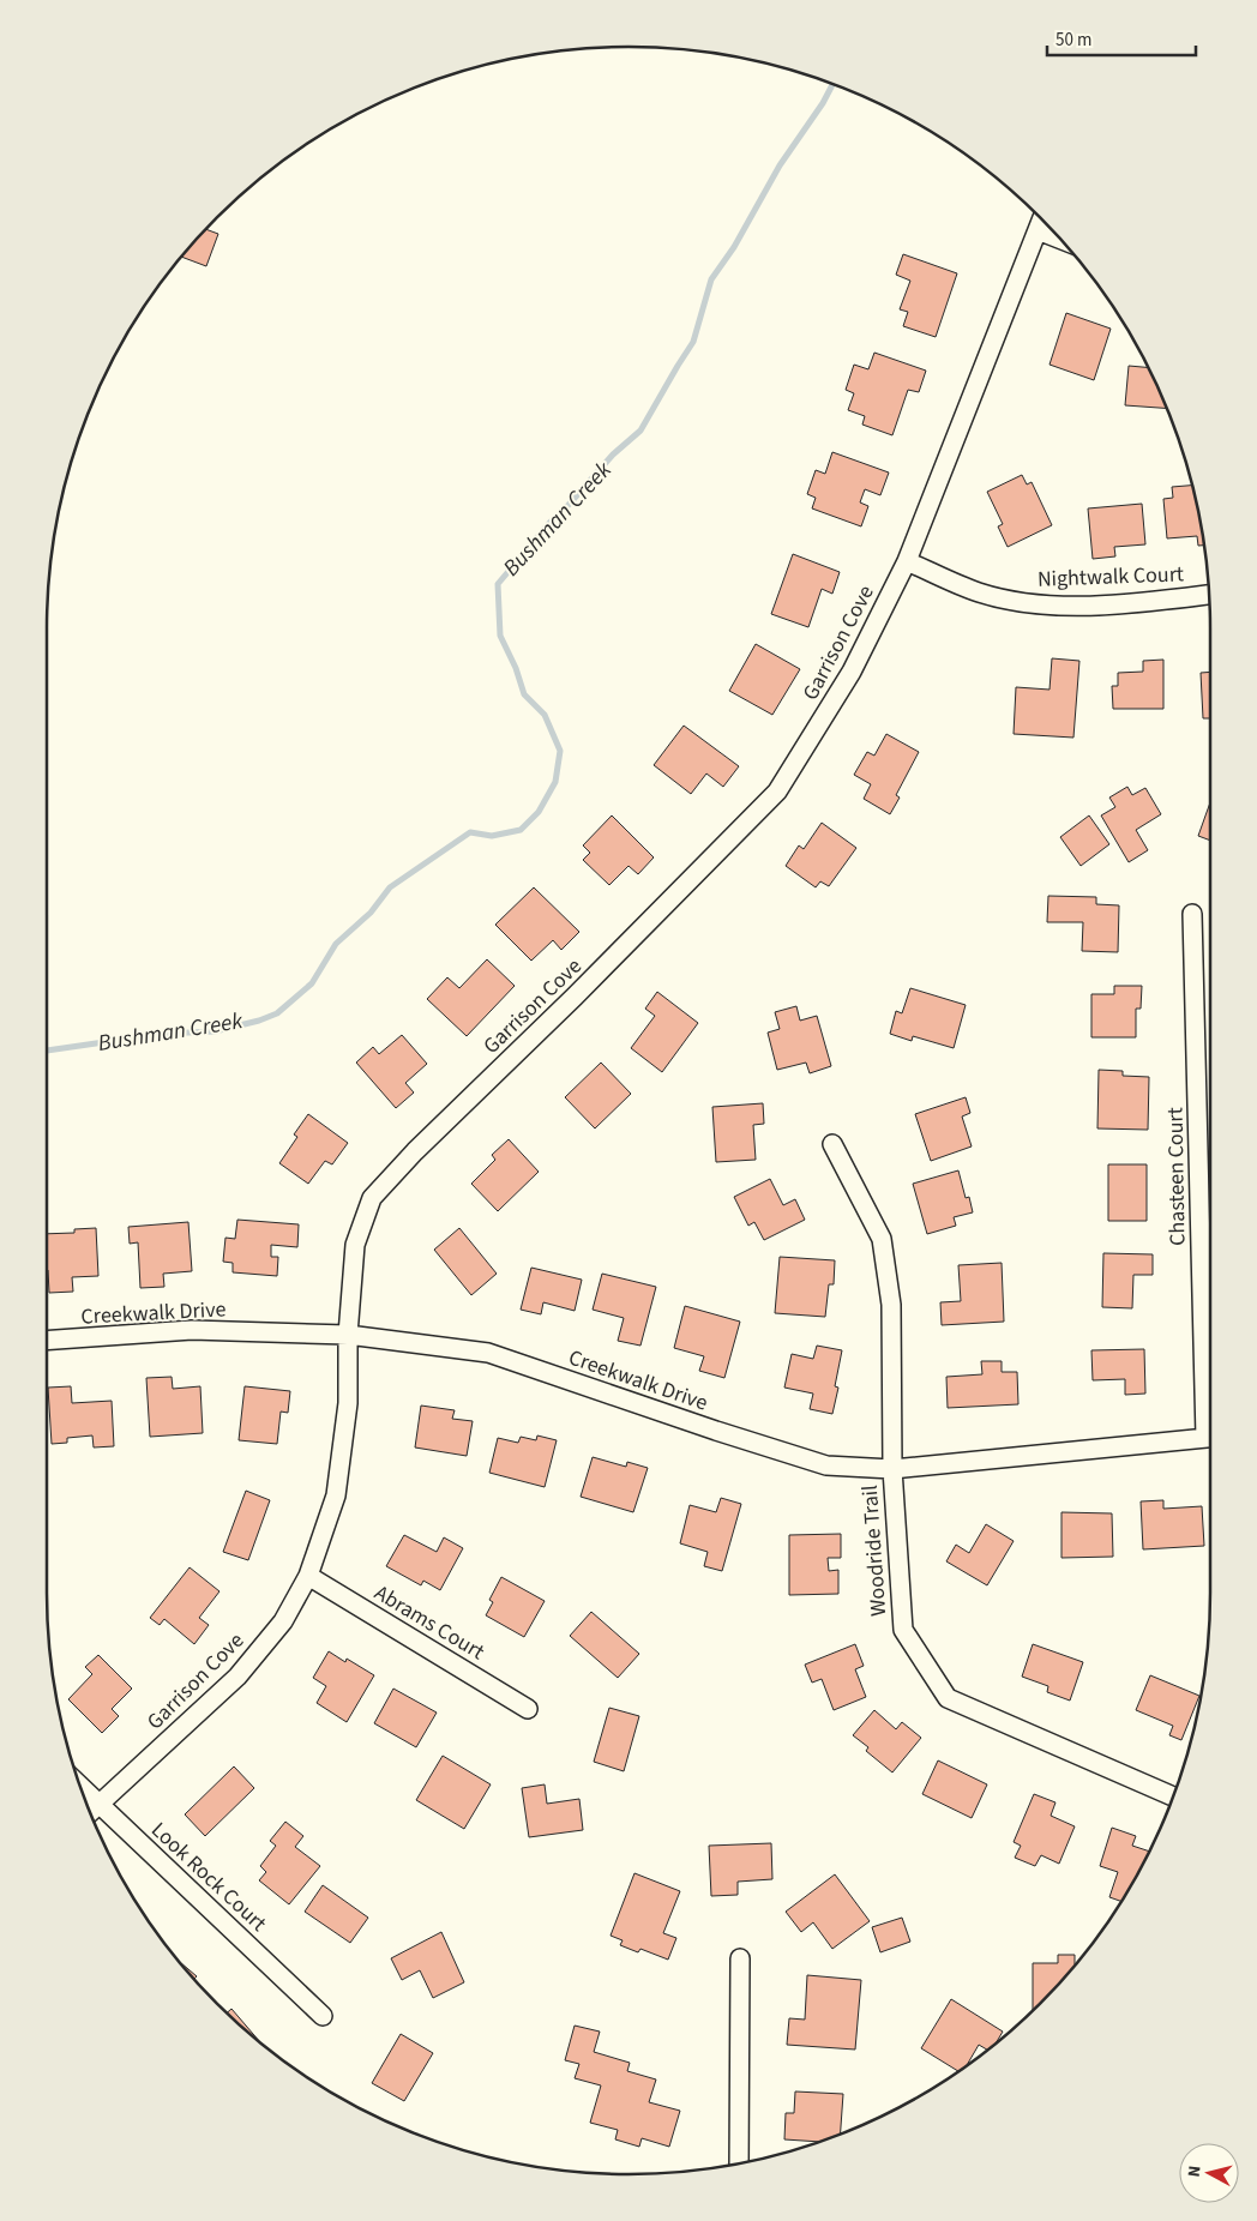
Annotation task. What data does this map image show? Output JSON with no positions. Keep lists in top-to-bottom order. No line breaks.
{"streets":{"street":["Nightwalk Court","Garrison Cove","Chasteen Court","Creekwalk Drive","Woodride Trail","Abrams Court","Look Rock Court"]},"crossings":[["Nightwalk Court","Garrison Cove"],["Garrison Cove","Creekwalk Drive"],["Garrison Cove","Abrams Court"],["Garrison Cove","Look Rock Court"],["Creekwalk Drive","Woodride Trail"]],"water":["Bushman Creek"],"scale_bar":"50 m","north":"left"}
